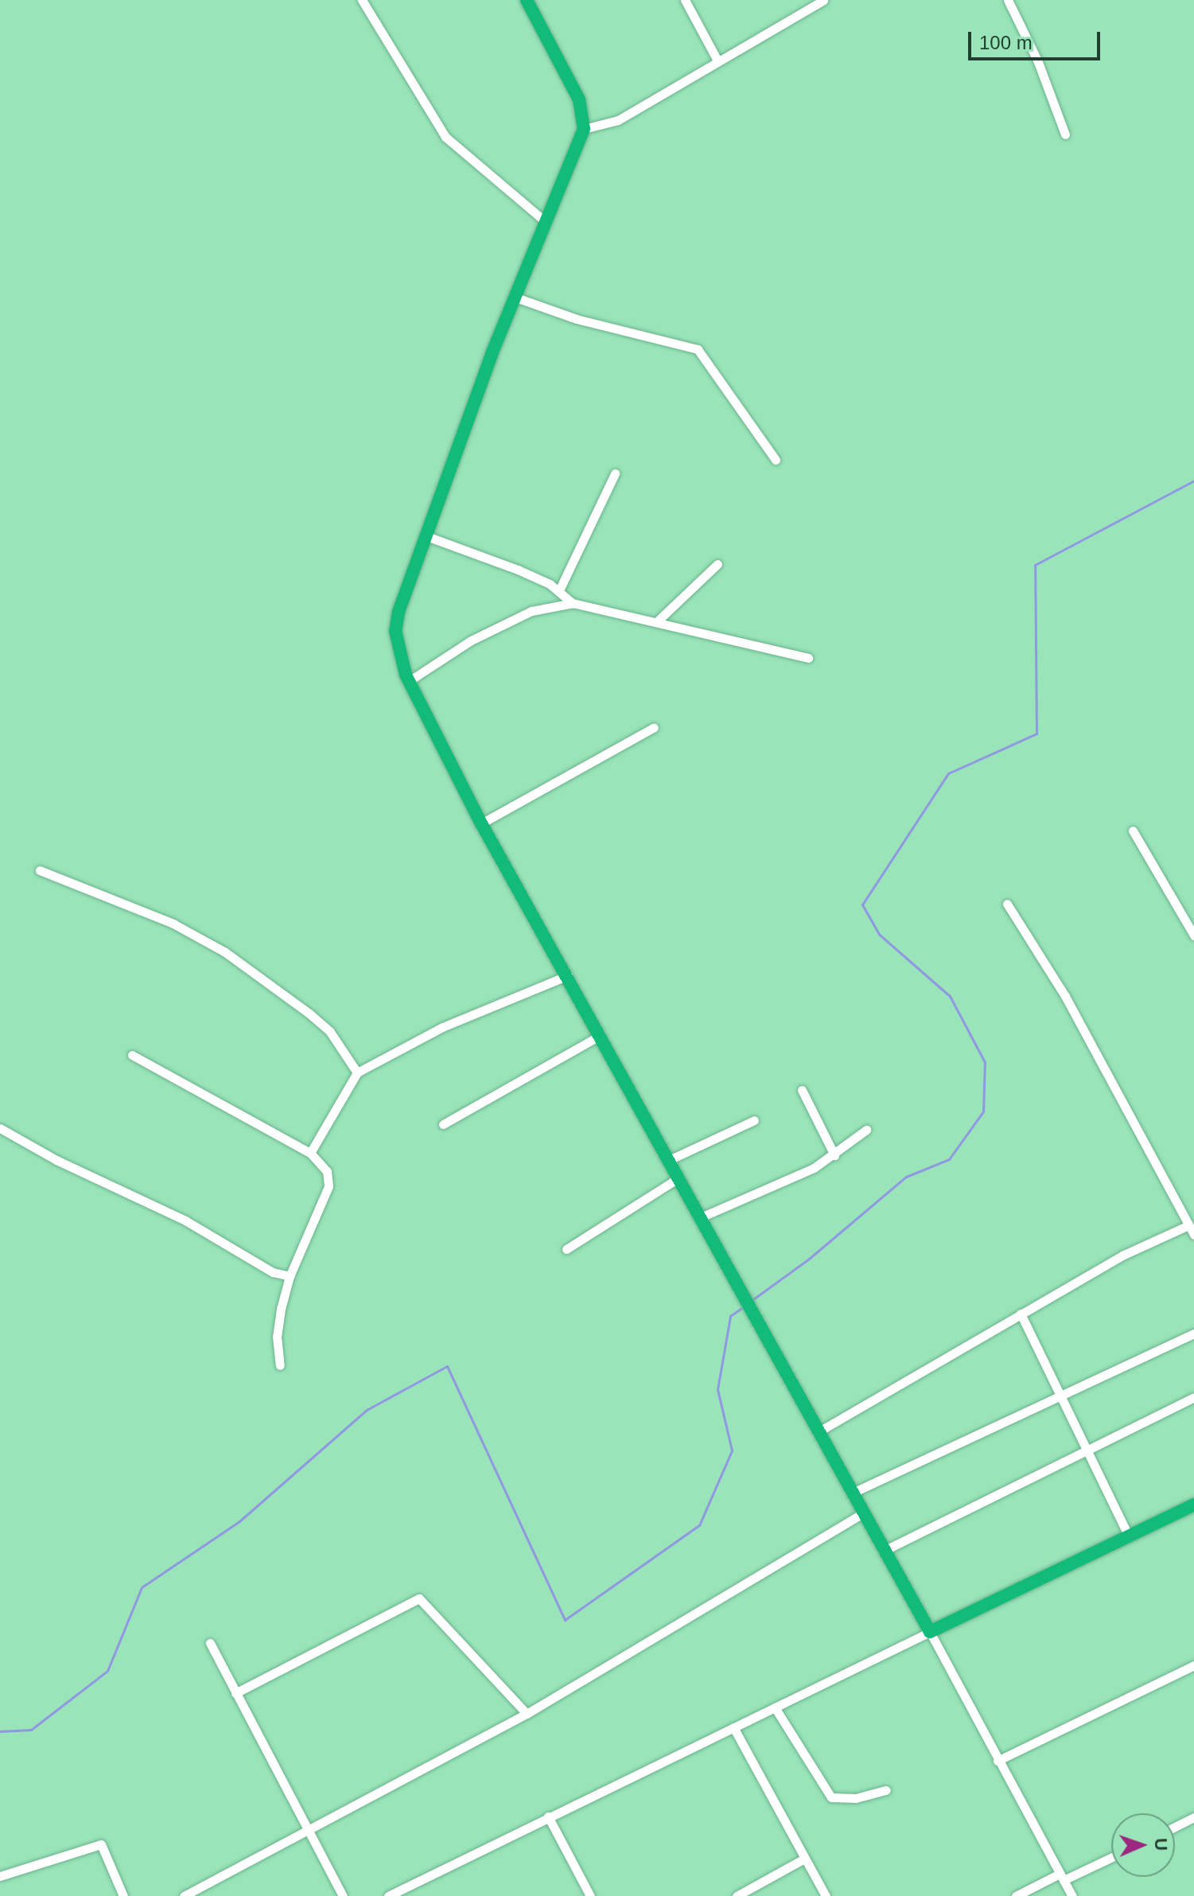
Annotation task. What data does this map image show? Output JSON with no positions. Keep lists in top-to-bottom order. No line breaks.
{"scale_bar":"100 m","north":"right"}
